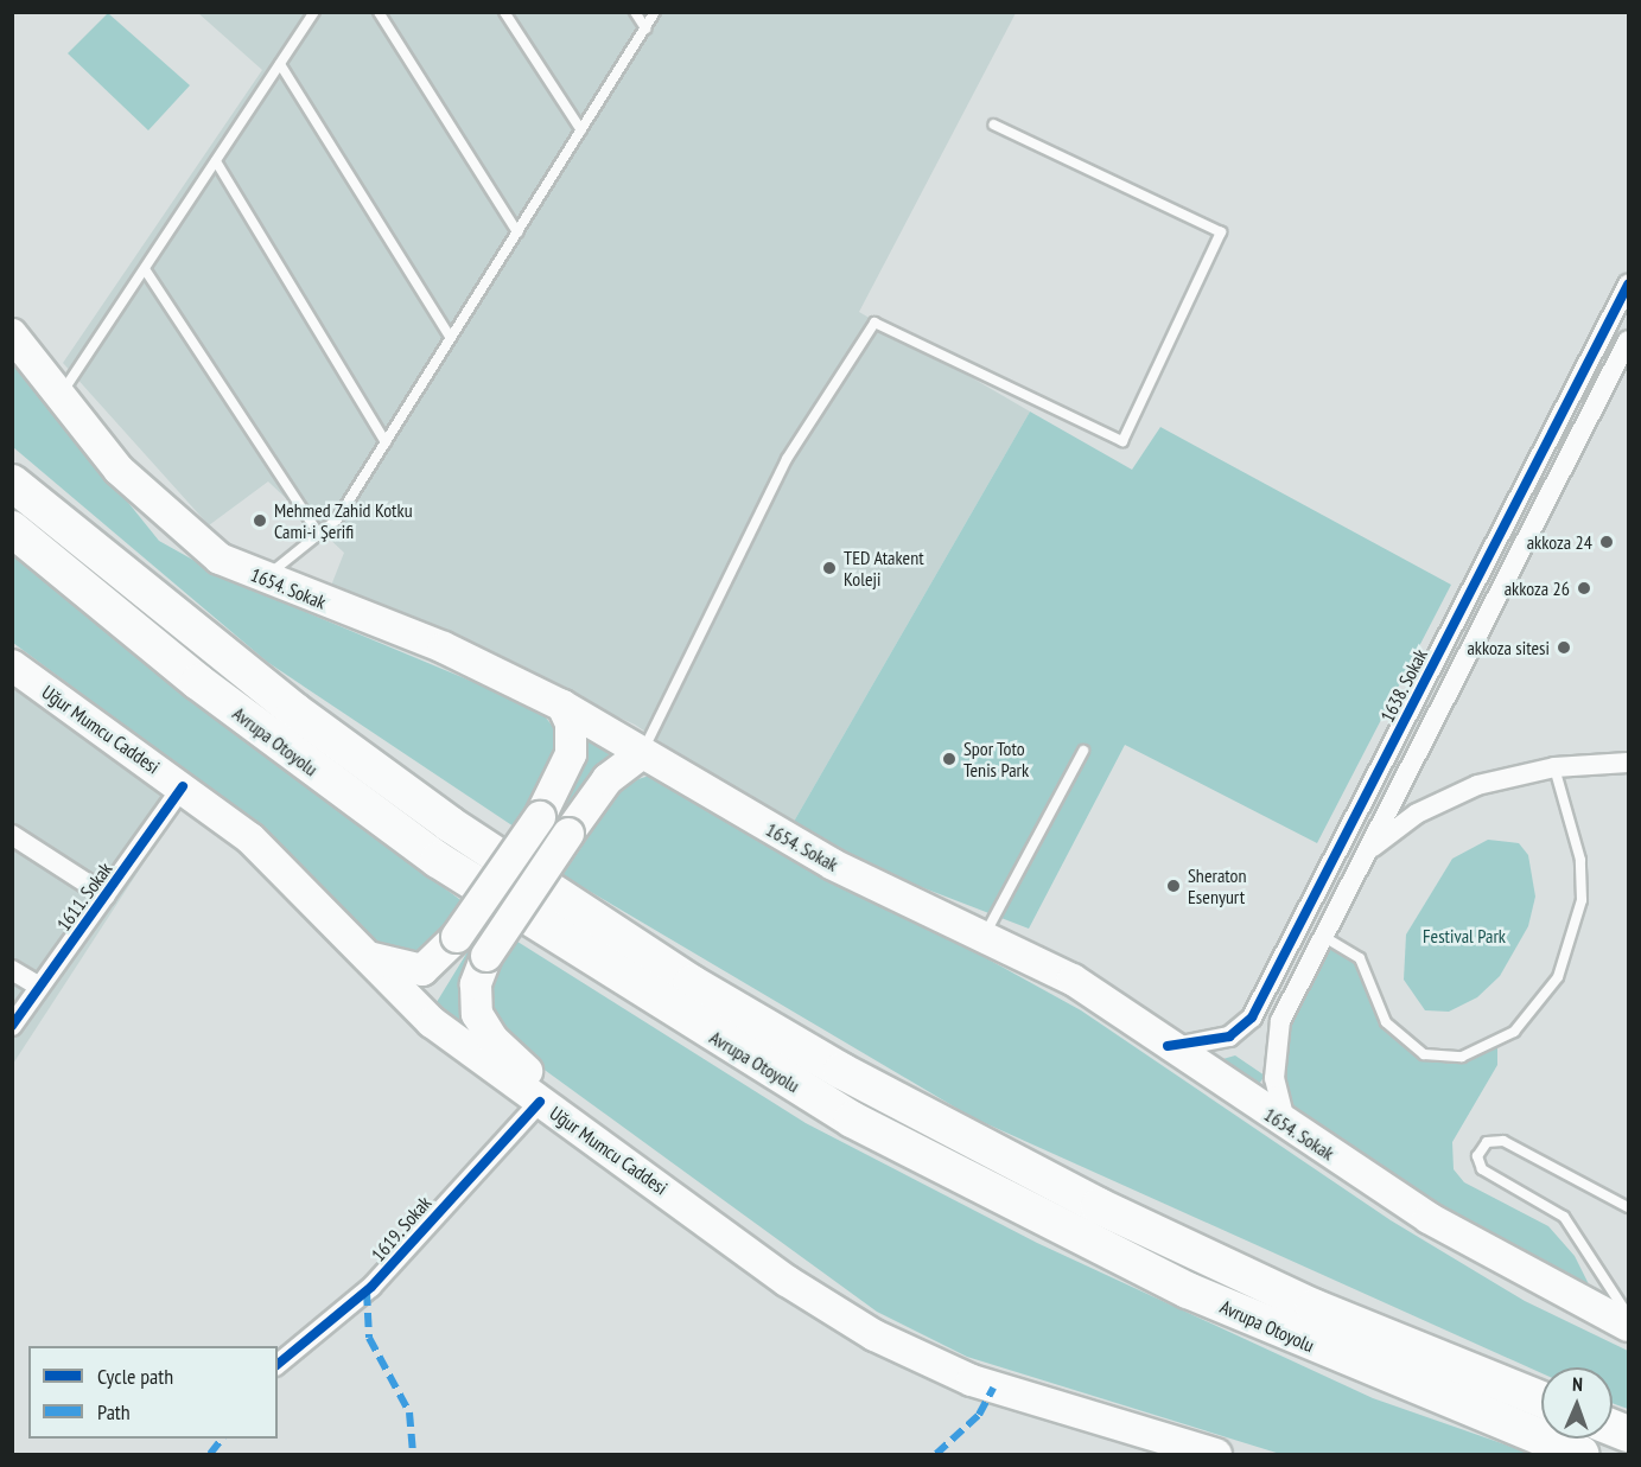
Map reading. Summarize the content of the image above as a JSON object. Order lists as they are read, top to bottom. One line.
{"streets":{"highway":["Avrupa Otoyolu"],"main road":["1654. Sokak","Uğur Mumcu Caddesi"],"street":["1638. Sokak","1611. Sokak","1619. Sokak"]},"crossings":[["1654. Sokak","1638. Sokak"],["Uğur Mumcu Caddesi","1611. Sokak"],["Uğur Mumcu Caddesi","1619. Sokak"]],"parks":["Festival Park"],"places":["Mehmed Zahid Kotku Cami-i Şerifi","akkoza 24","TED Atakent Koleji","akkoza 26","akkoza sitesi","Spor Toto Tenis Park","Sheraton Esenyurt"],"legend":["Cycle path","Path"],"north":"top"}
